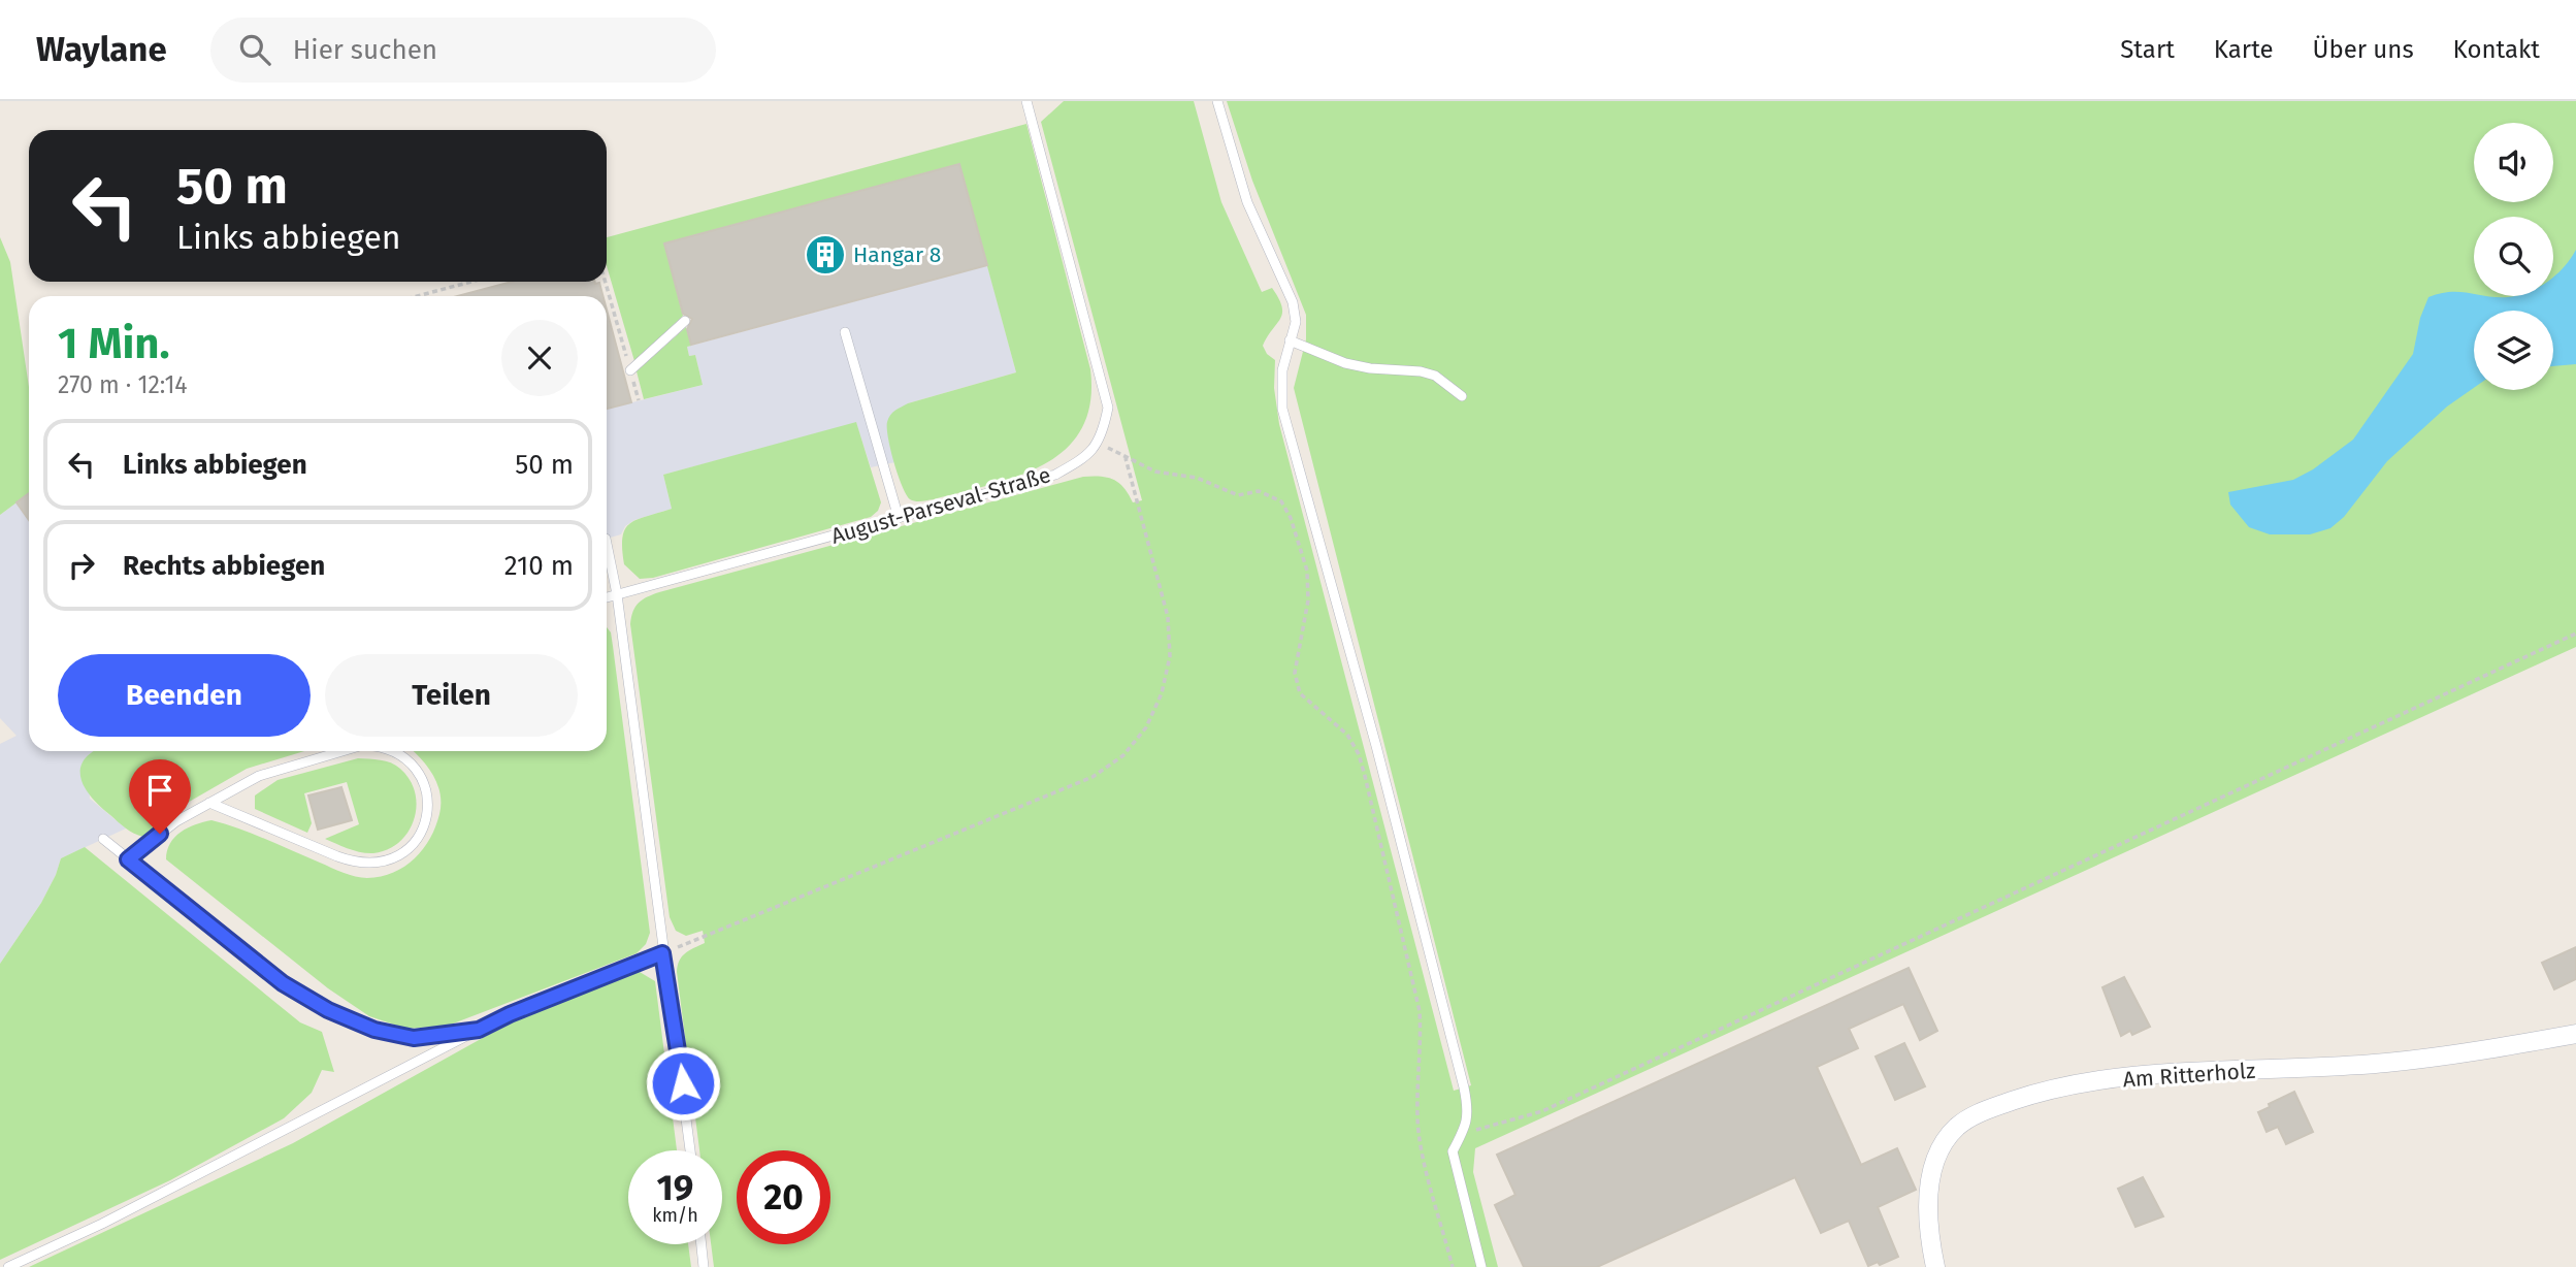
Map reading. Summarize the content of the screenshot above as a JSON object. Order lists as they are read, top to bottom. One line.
{"streets":{"street":["Am Ritterholz"],"lane":["August-Parseval-Straße"]},"places":{"building":["Hangar 8"]},"page":{"header":"Waylane","search":"Hier suchen","nav":["Start","Karte","Über uns","Kontakt"],"turn":["50 m","Links abbiegen"],"heading":["1 Min.","270 m · 12:14"],"list":[{"name":"Links abbiegen","value":"50 m"},{"name":"Rechts abbiegen","value":"210 m"}],"buttons":["Beenden","Teilen"],"speed":"19 km/h","limit":"20"}}
